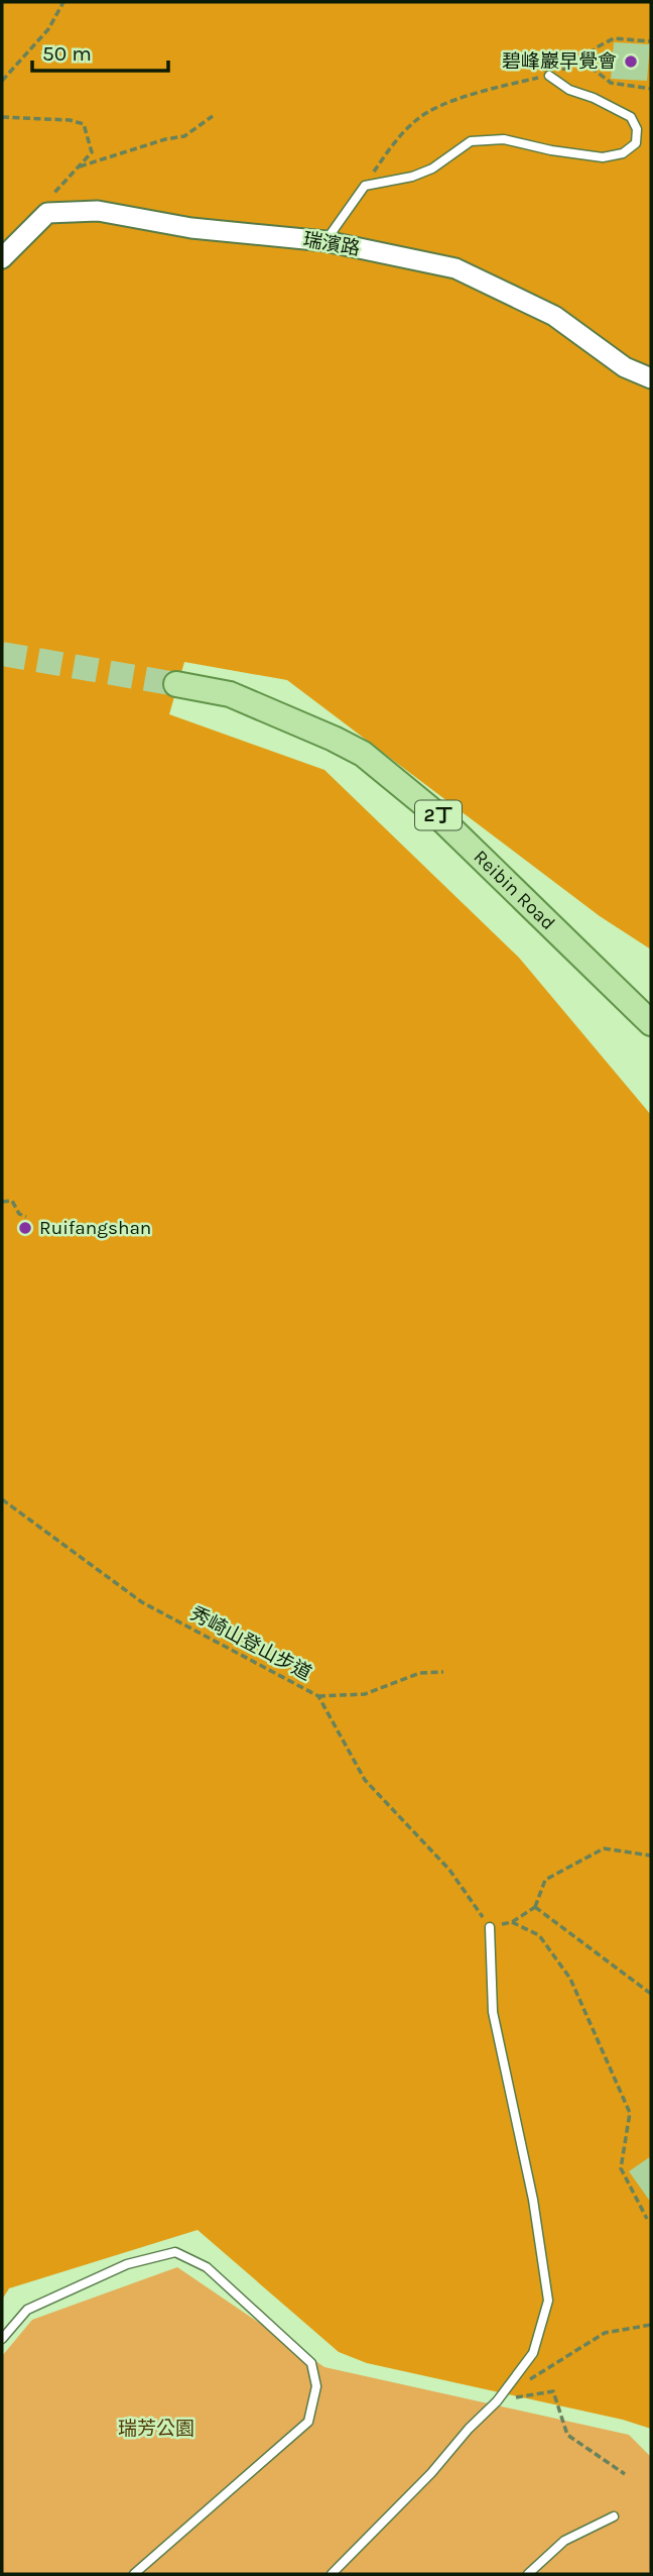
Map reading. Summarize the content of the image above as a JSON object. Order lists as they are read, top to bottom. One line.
{"streets":{"main road":["2丁","Reibin Road"],"street":["瑞濱路"],"path":["秀崎山登山步道"]},"parks":["瑞芳公園"],"places":["碧峰巖早覺會","Ruifangshan"],"scale_bar":"50 m"}
